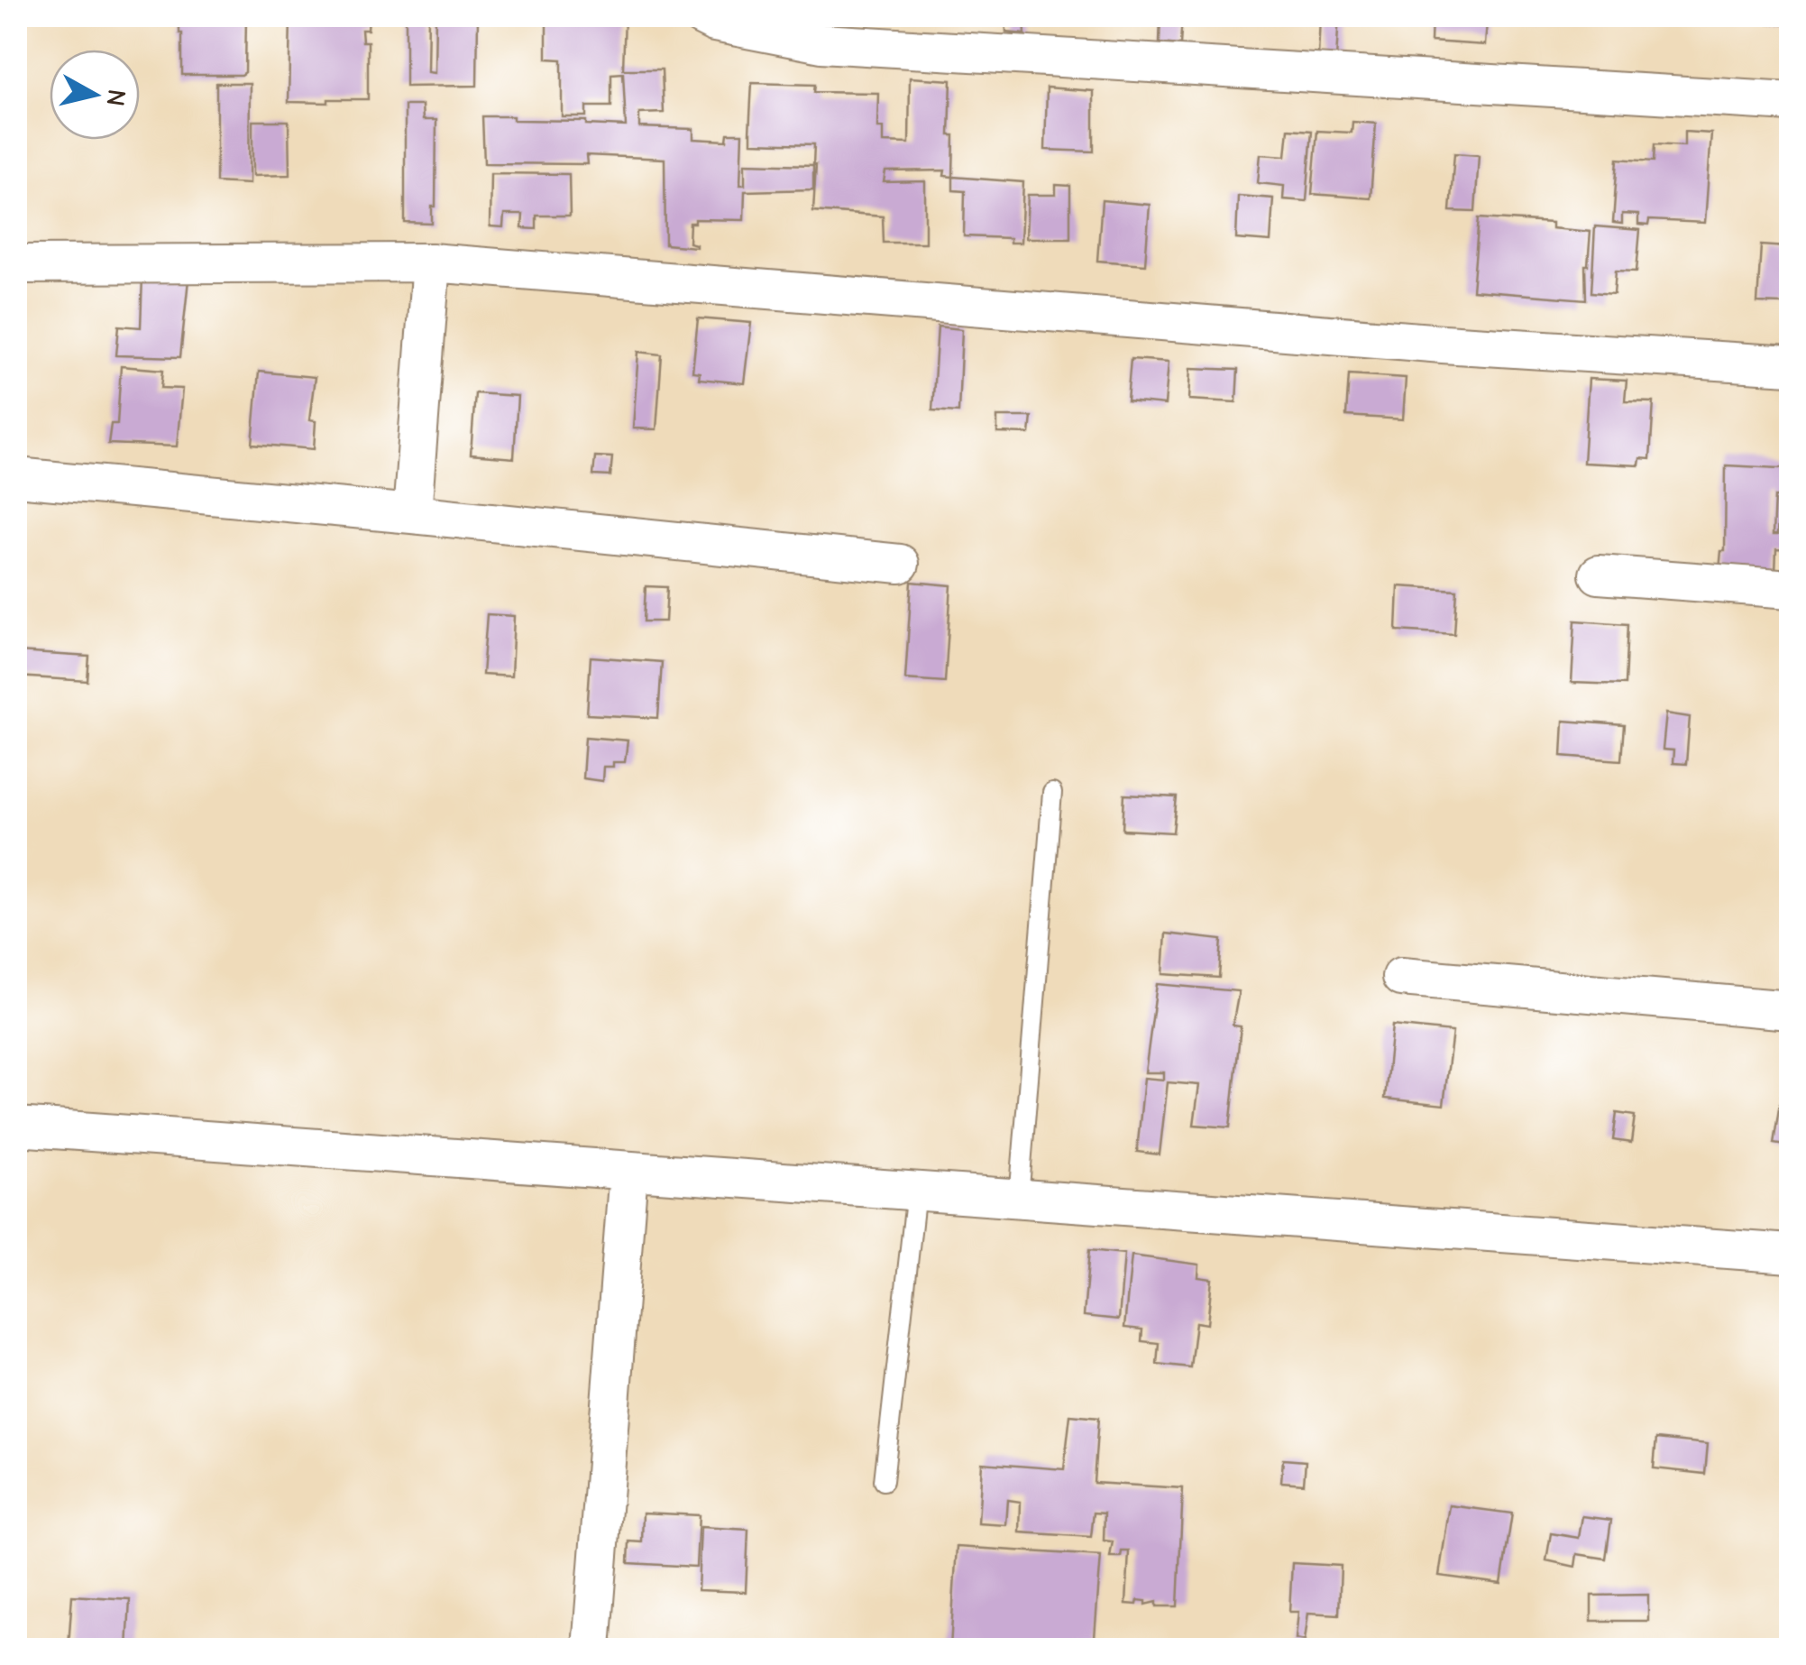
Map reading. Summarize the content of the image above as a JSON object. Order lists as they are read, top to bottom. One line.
{"north":"right"}
